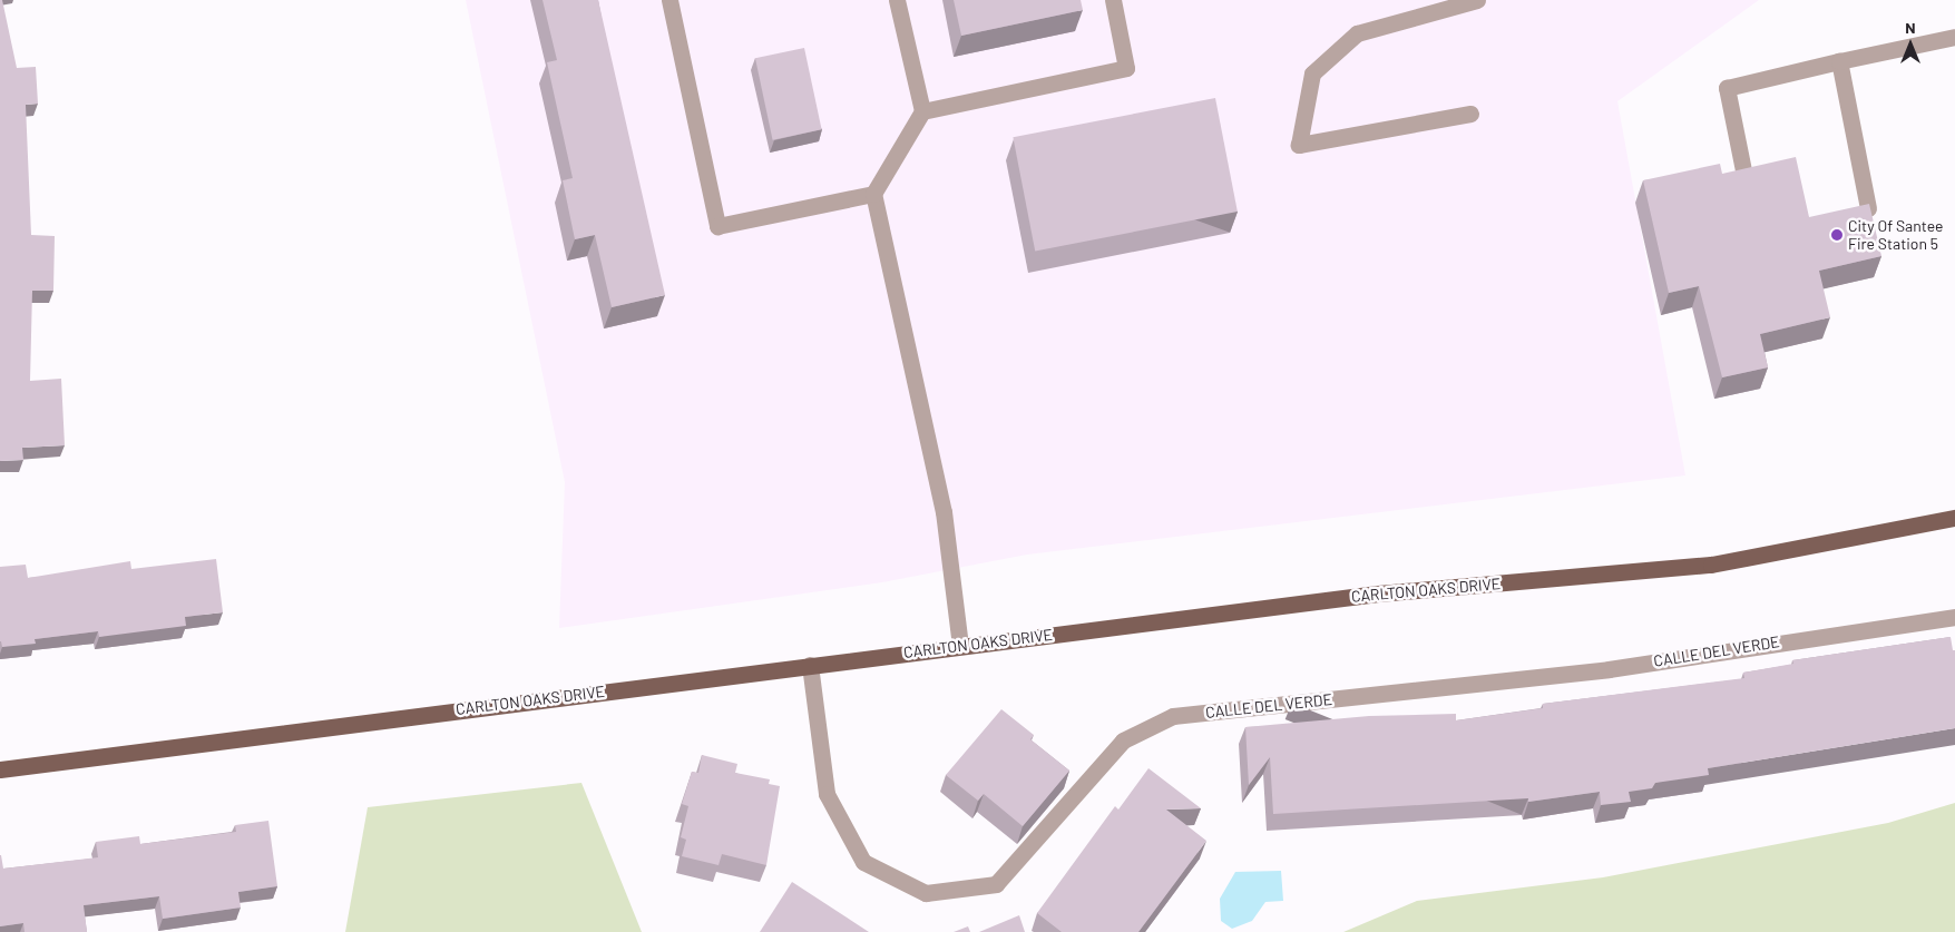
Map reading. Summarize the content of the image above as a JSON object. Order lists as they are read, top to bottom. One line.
{"streets":{"main road":["CARLTON OAKS DRIVE"],"street":["CALLE DEL VERDE"]},"crossings":[["CARLTON OAKS DRIVE","CALLE DEL VERDE"]],"places":["City Of Santee Fire Station 5"],"north":"top"}
